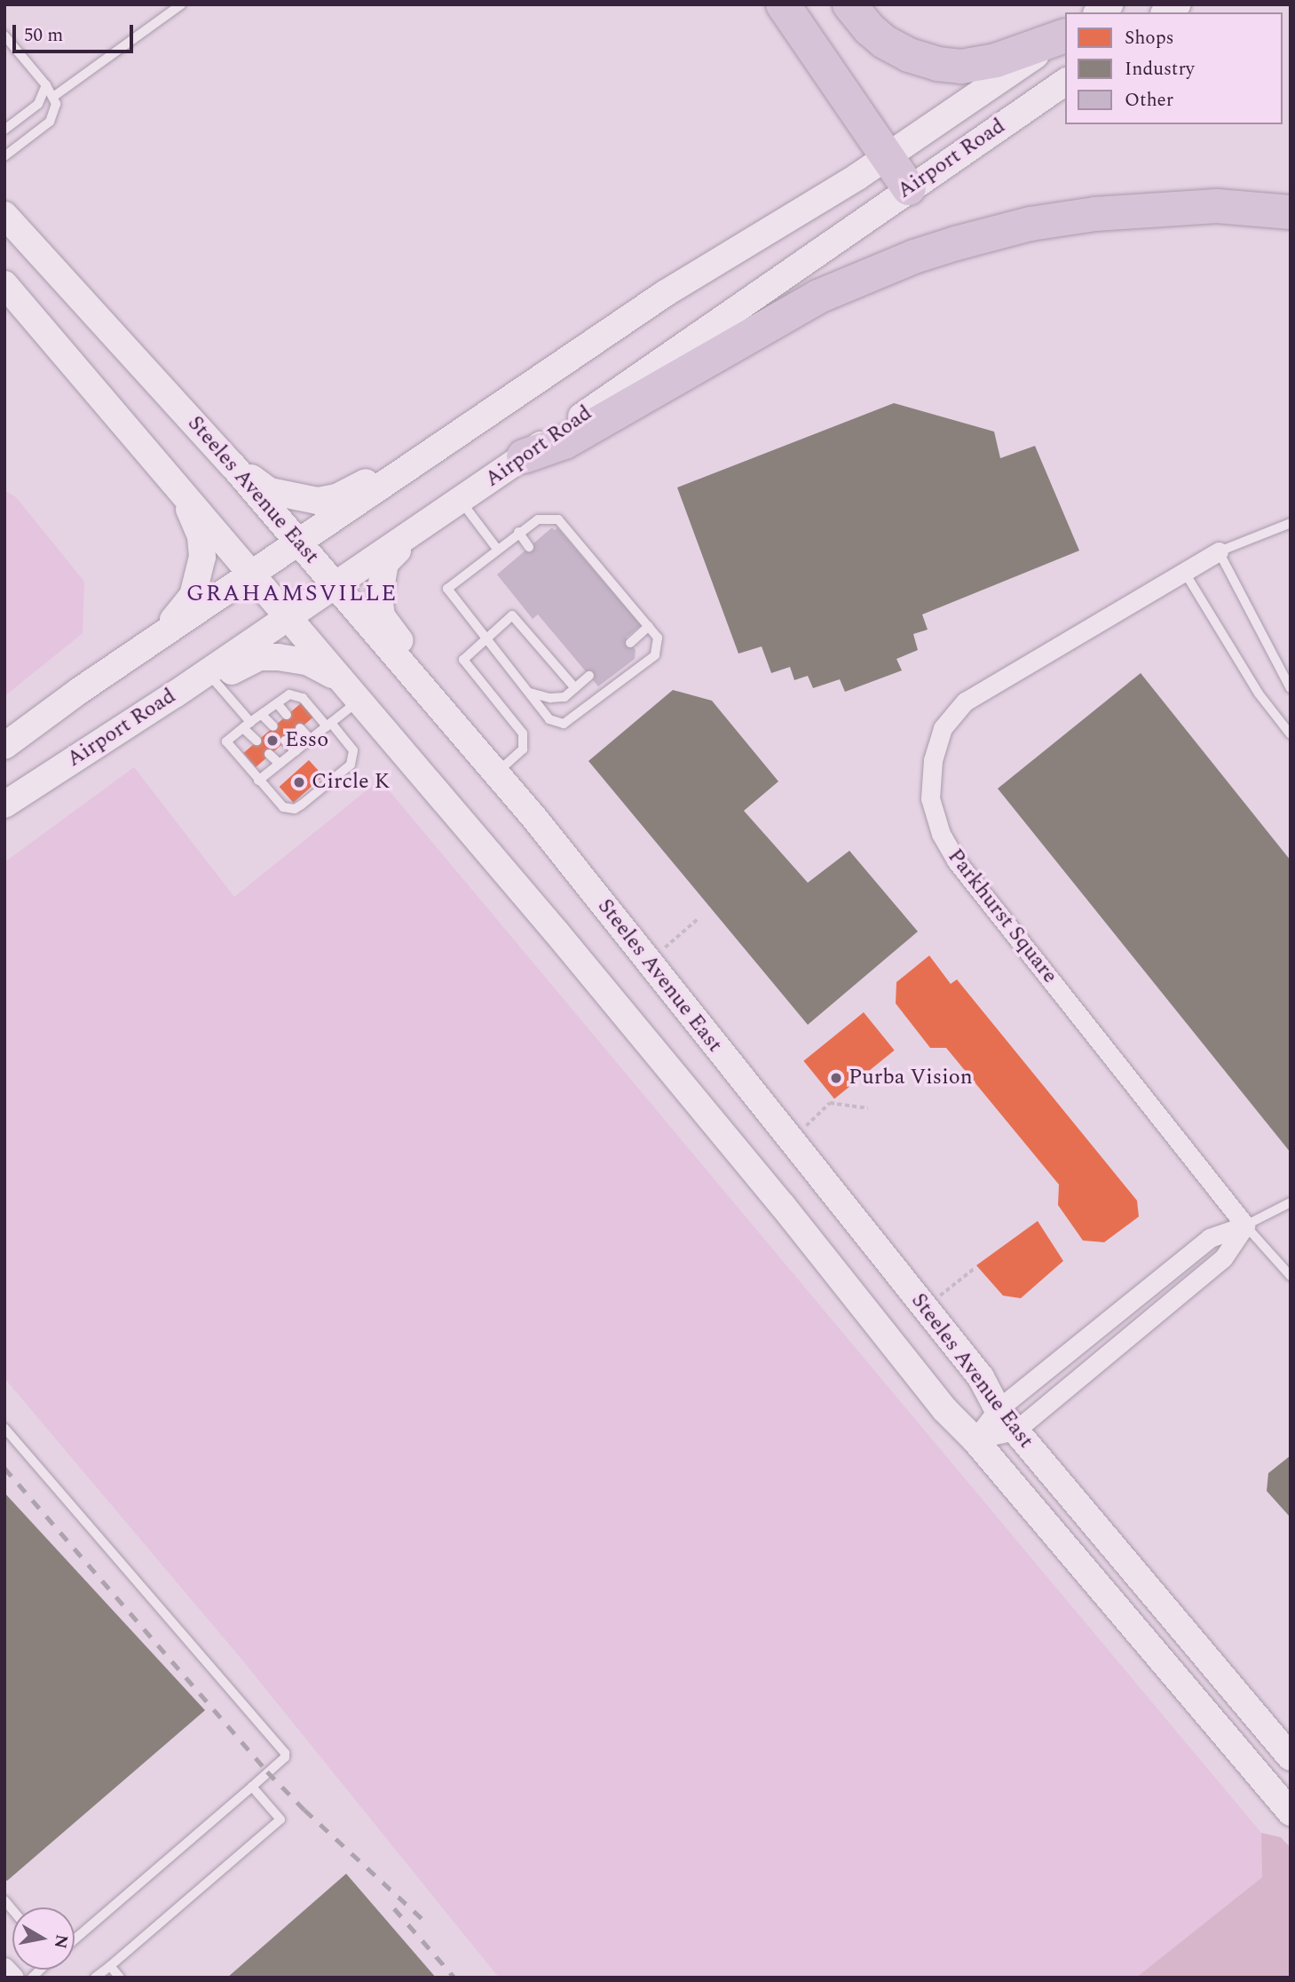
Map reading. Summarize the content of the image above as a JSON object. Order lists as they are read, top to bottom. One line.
{"streets":{"main road":["Airport Road","Steeles Avenue East"],"street":["Parkhurst Square"]},"crossings":[["Airport Road","Steeles Avenue East"]],"districts":["GRAHAMSVILLE"],"places":["Esso","Circle K","Purba Vision"],"legend":["Shops","Industry","Other"],"scale_bar":"50 m","north":"right"}
